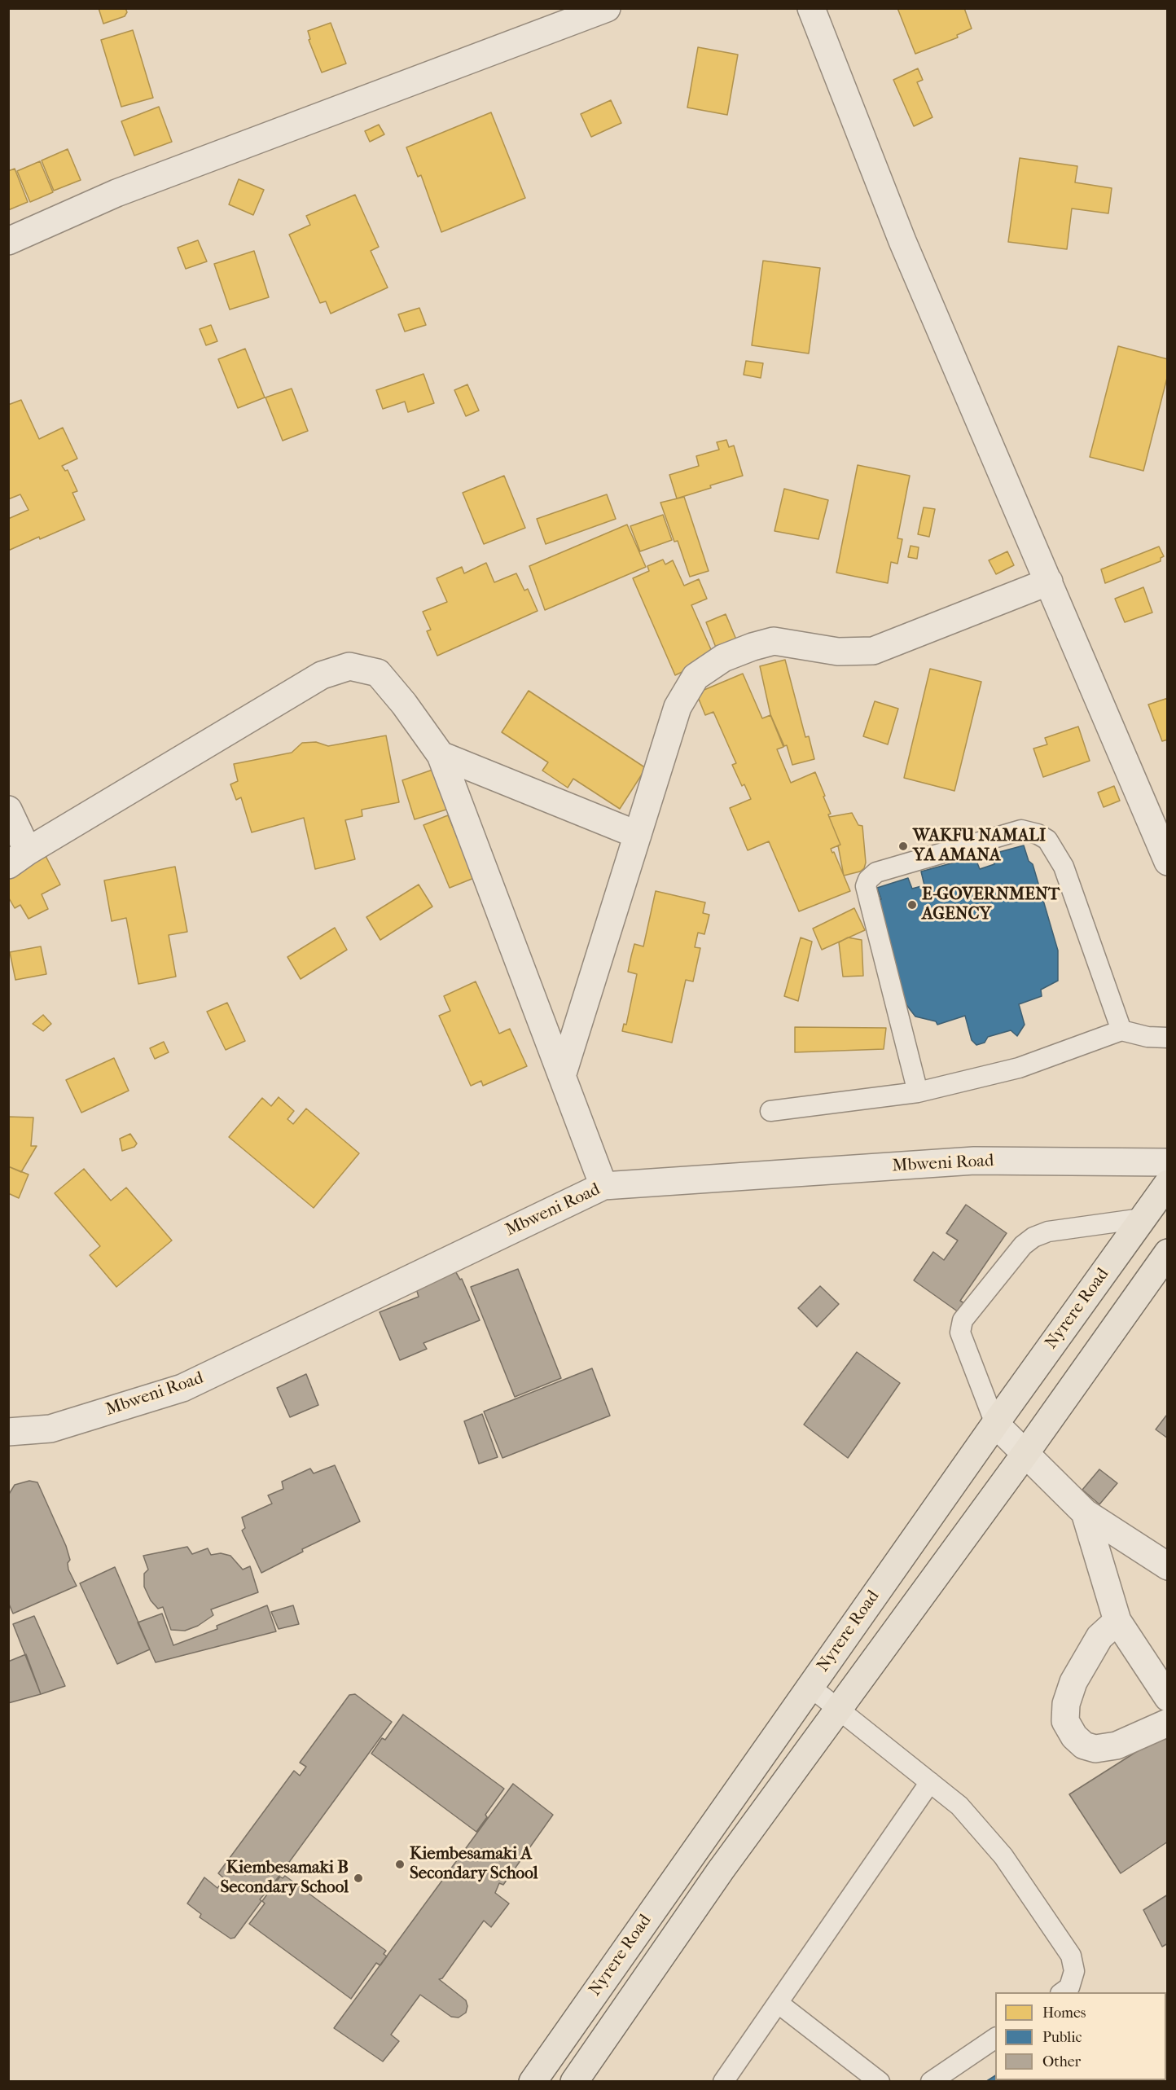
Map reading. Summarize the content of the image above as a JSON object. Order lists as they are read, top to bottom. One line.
{"streets":{"main road":["Nyrere Road"],"street":["Mbweni Road"]},"places":["WAKFU NAMALI YA AMANA","E-GOVERNMENT AGENCY","Kiembesamaki A Secondary School","Kiembesamaki B Secondary School"],"legend":["Homes","Public","Other"]}
